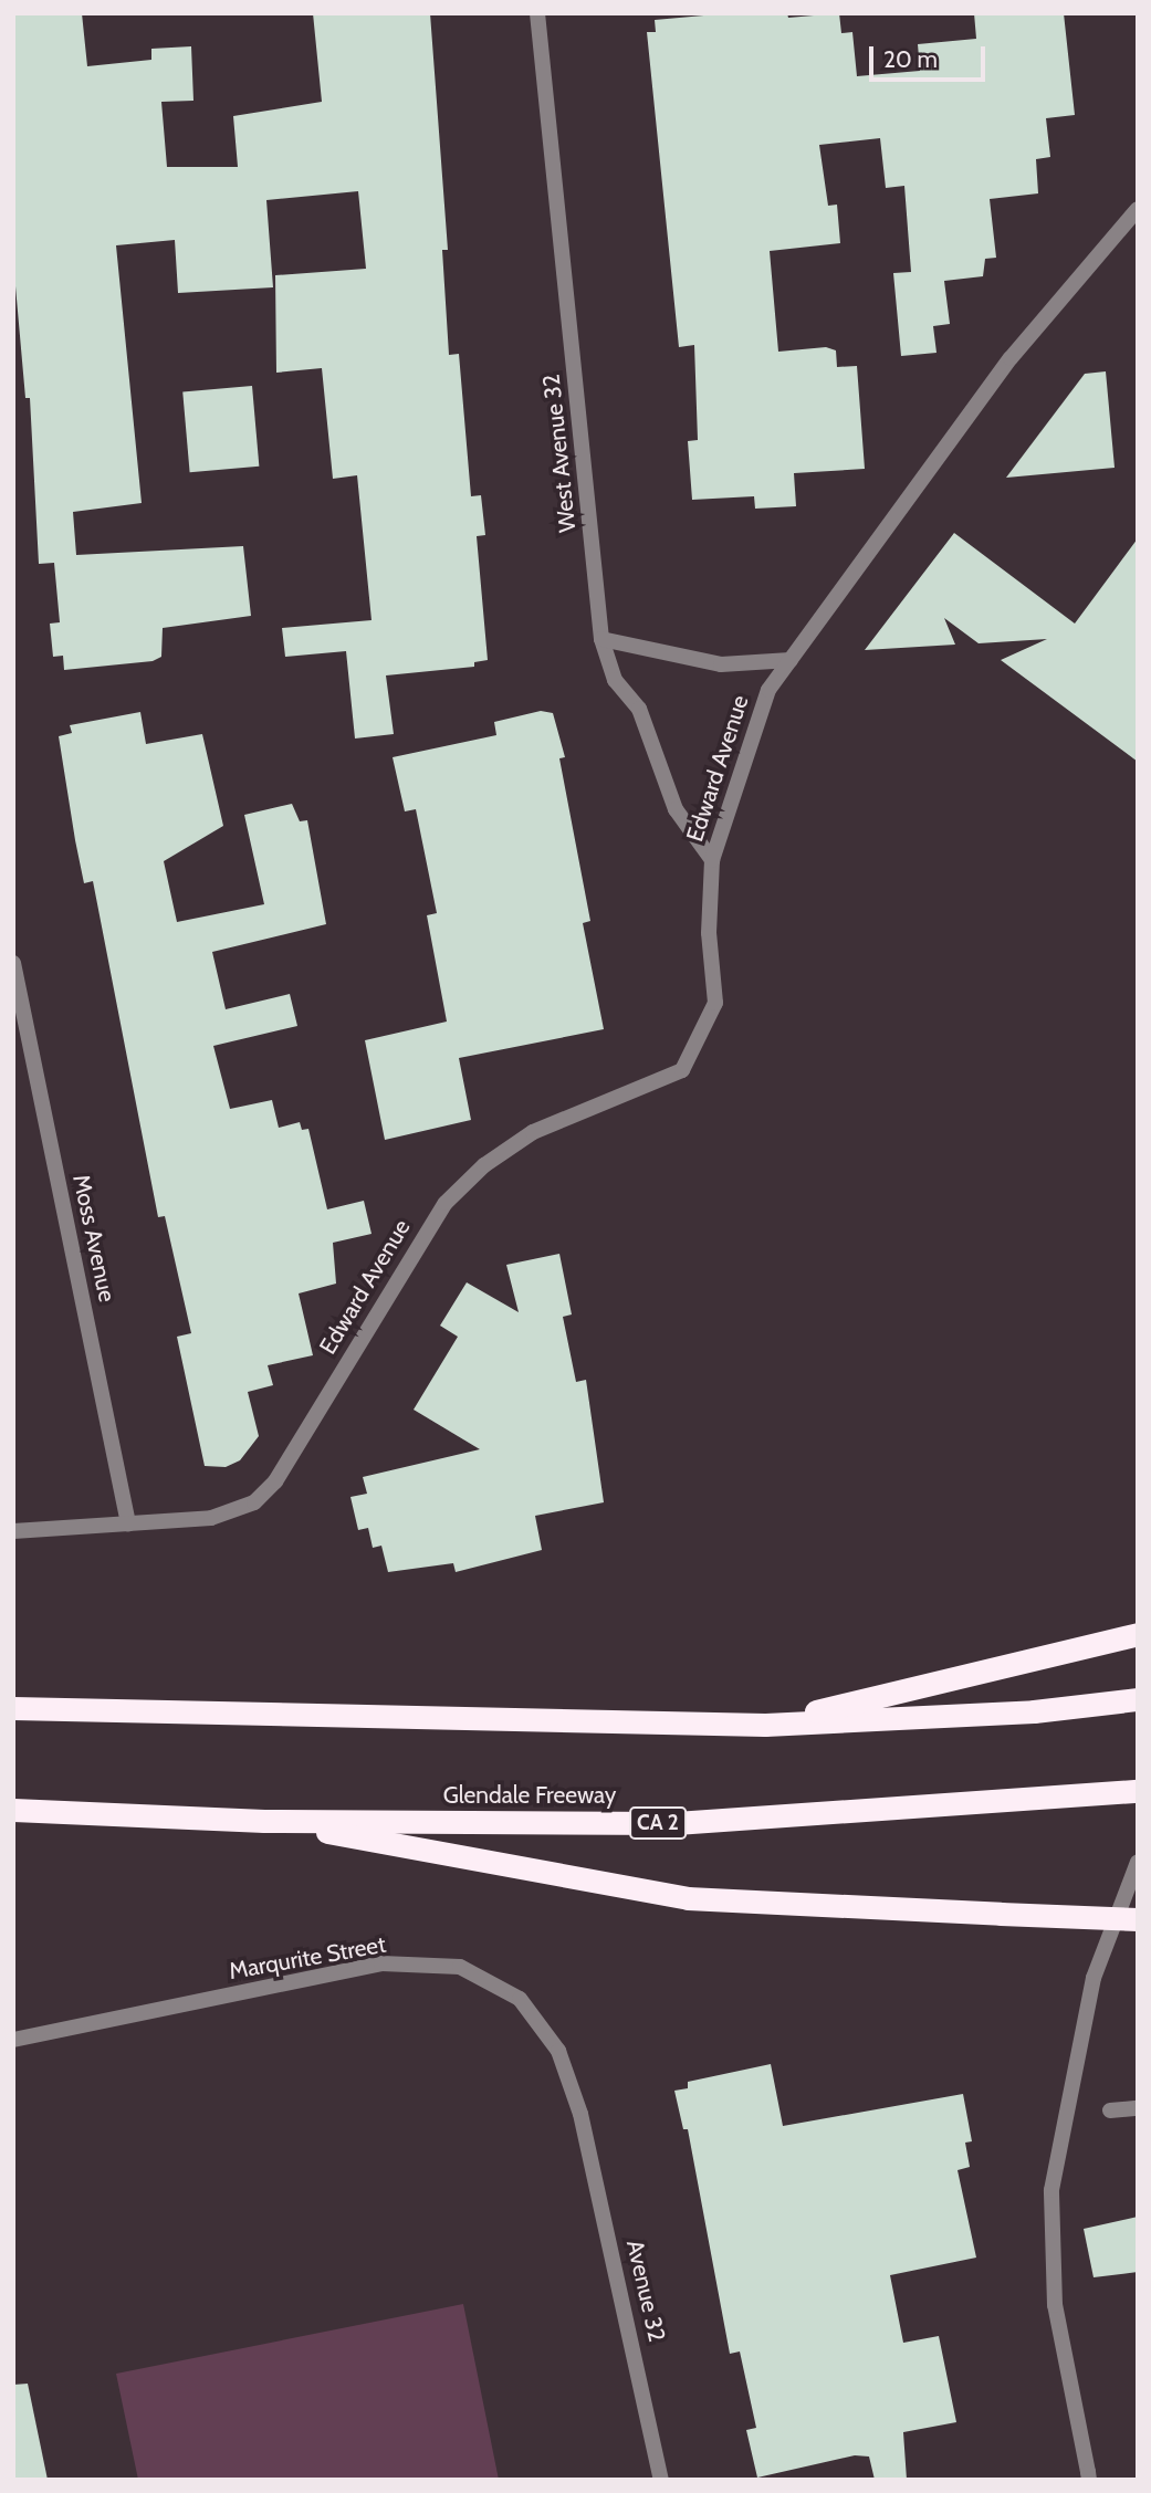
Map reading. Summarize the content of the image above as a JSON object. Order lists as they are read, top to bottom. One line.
{"streets":{"highway":["Glendale Freeway","CA 2"],"street":["West Avenue 32","Edward Avenue","Moss Avenue","Marqurite Street","Avenue 32"]},"crossings":[["West Avenue 32","Edward Avenue"],["Edward Avenue","Moss Avenue"],["Marqurite Street","Avenue 32"]],"scale_bar":"20 m"}
